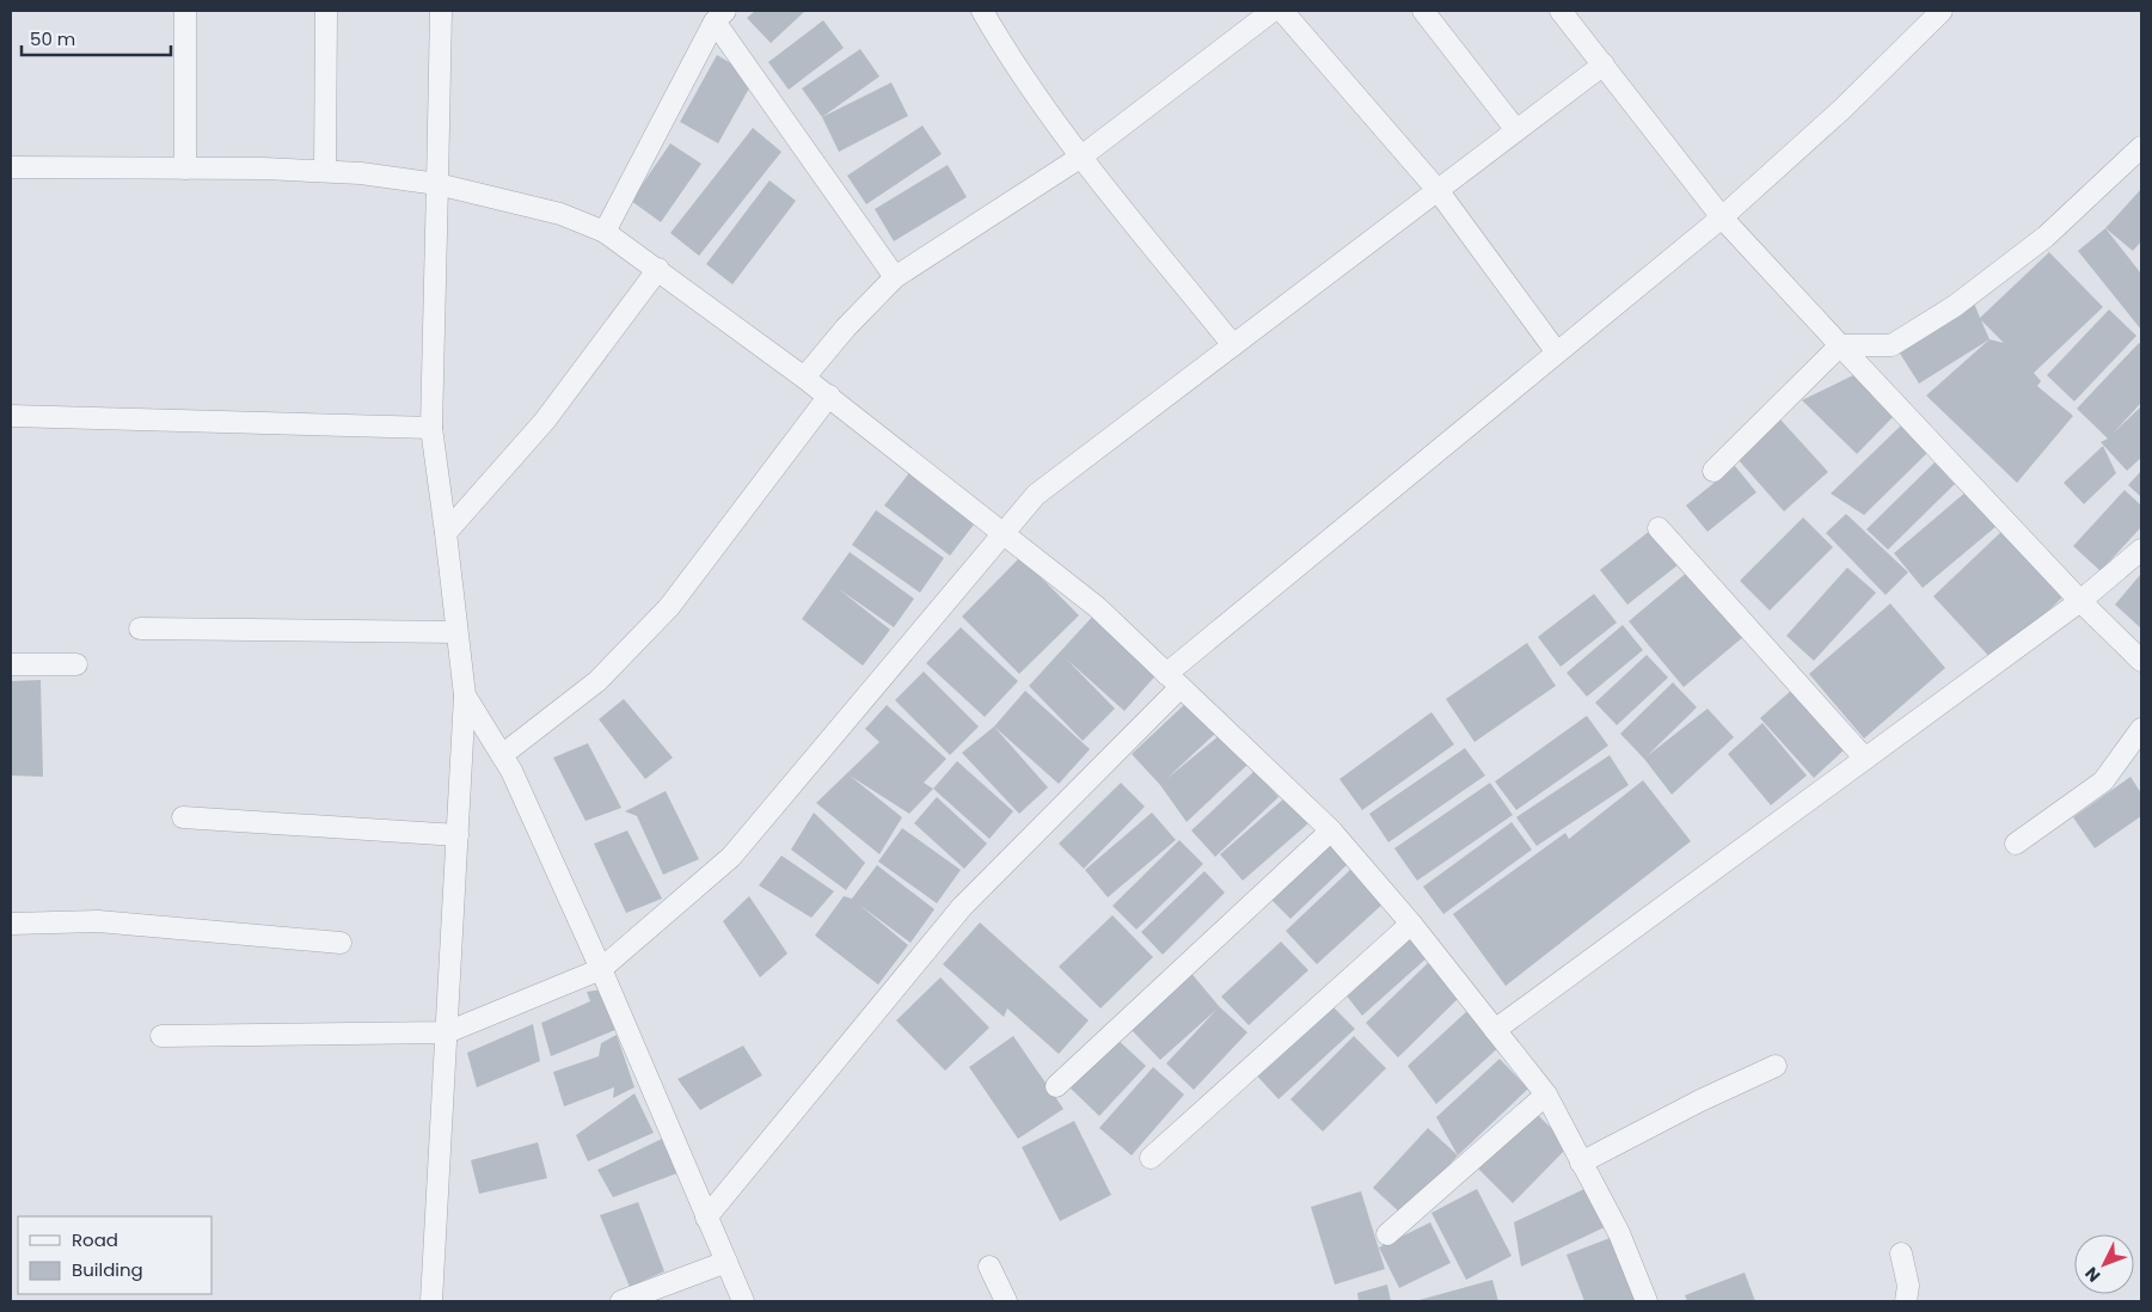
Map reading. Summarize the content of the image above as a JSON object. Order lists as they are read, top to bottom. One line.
{"legend":["Road","Building"],"scale_bar":"50 m","north":"bottom left"}
